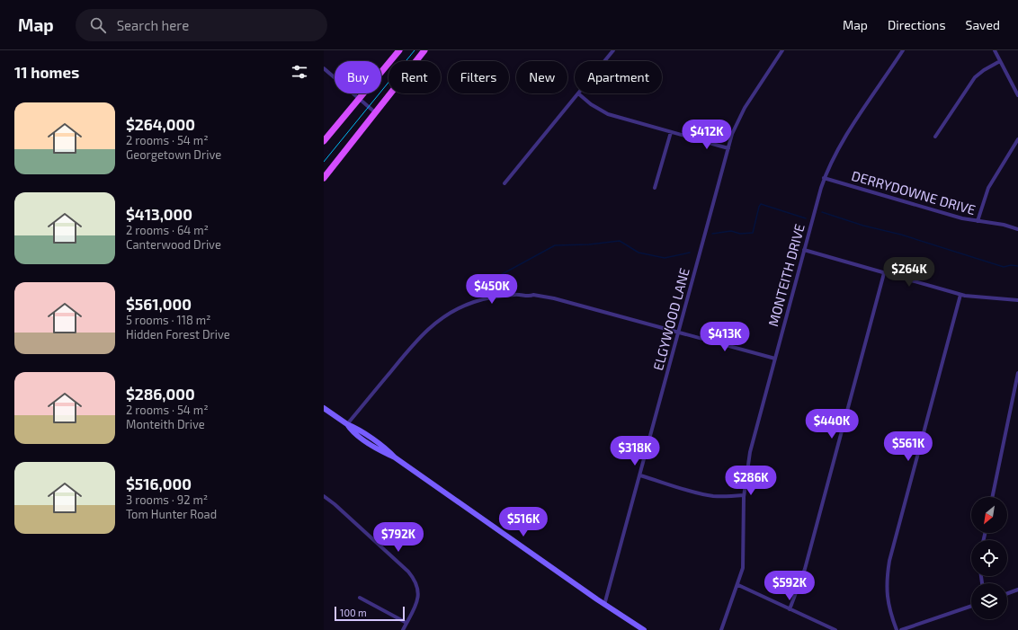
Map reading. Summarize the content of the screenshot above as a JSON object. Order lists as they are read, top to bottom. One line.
{"streets":{"street":["DERRYDOWNE DRIVE","MONTEITH DRIVE","ELGYWOOD LANE"]},"crossings":[["DERRYDOWNE DRIVE","MONTEITH DRIVE"]],"scale_bar":"100 m","north":"bottom left","page":{"header":"Map","search":"Search here","nav":["Map","Directions","Saved"],"heading":"11 homes","chip":["Buy","Rent","Filters","New","Apartment"],"list":[{"name":"$264,000","note":"2 rooms · 54 m² · Georgetown Drive"},{"name":"$413,000","note":"2 rooms · 64 m² · Canterwood Drive"},{"name":"$561,000","note":"5 rooms · 118 m² · Hidden Forest Drive"},{"name":"$286,000","note":"2 rooms · 54 m² · Monteith Drive"},{"name":"$516,000","note":"3 rooms · 92 m² · Tom Hunter Road"}],"price":["$412K","$264K","$450K","$413K","$440K","$561K","$318K","$286K","$516K","$792K","$592K"],"scale":"100 m"}}
